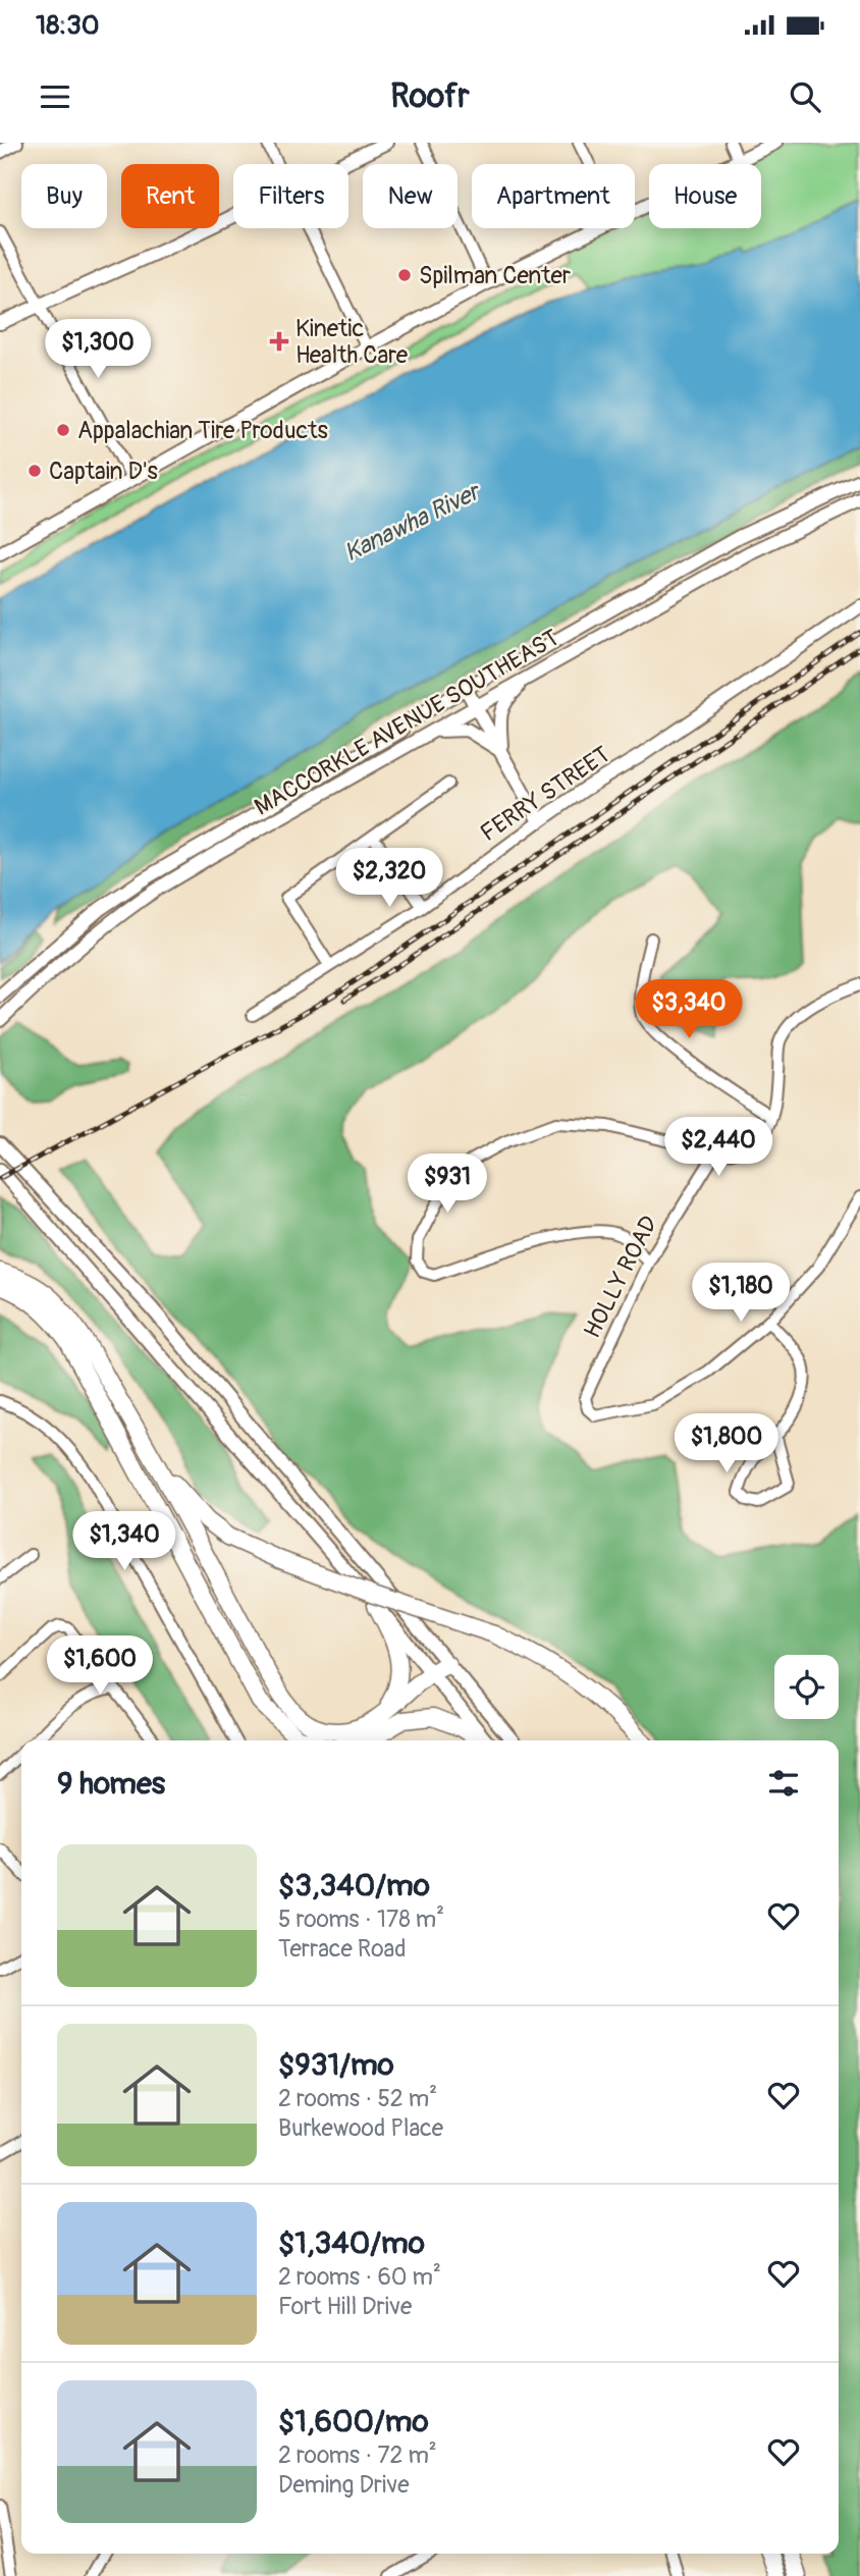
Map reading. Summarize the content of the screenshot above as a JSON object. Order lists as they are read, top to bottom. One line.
{"streets":{"main road":["MACCORKLE AVENUE SOUTHEAST","FERRY STREET"],"street":["HOLLY ROAD"]},"water":["Kanawha River"],"places":{"other":["Spilman Center","Appalachian Tire Products","Captain D's"],"health":["Kinetic Health Care"]},"page":{"status":"18:30","header":"Roofr","chip":["Buy","Rent","Filters","New","Apartment","House"],"price":["$1,300","$2,320","$3,340","$2,440","$931","$1,180","$1,800","$1,340","$1,600"],"heading":"9 homes","list":[{"name":"$3,340/mo","note":"5 rooms · 178 m² · Terrace Road"},{"name":"$931/mo","note":"2 rooms · 52 m² · Burkewood Place"},{"name":"$1,340/mo","note":"2 rooms · 60 m² · Fort Hill Drive"},{"name":"$1,600/mo","note":"2 rooms · 72 m² · Deming Drive"}]}}
